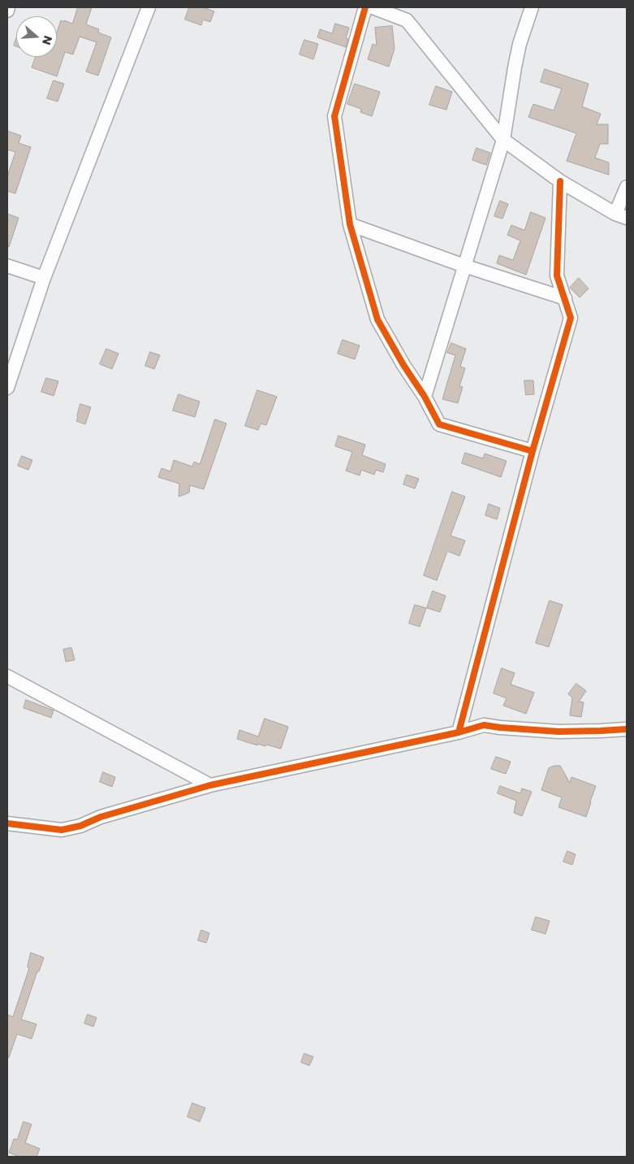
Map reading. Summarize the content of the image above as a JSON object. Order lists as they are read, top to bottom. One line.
{"north":"right"}
